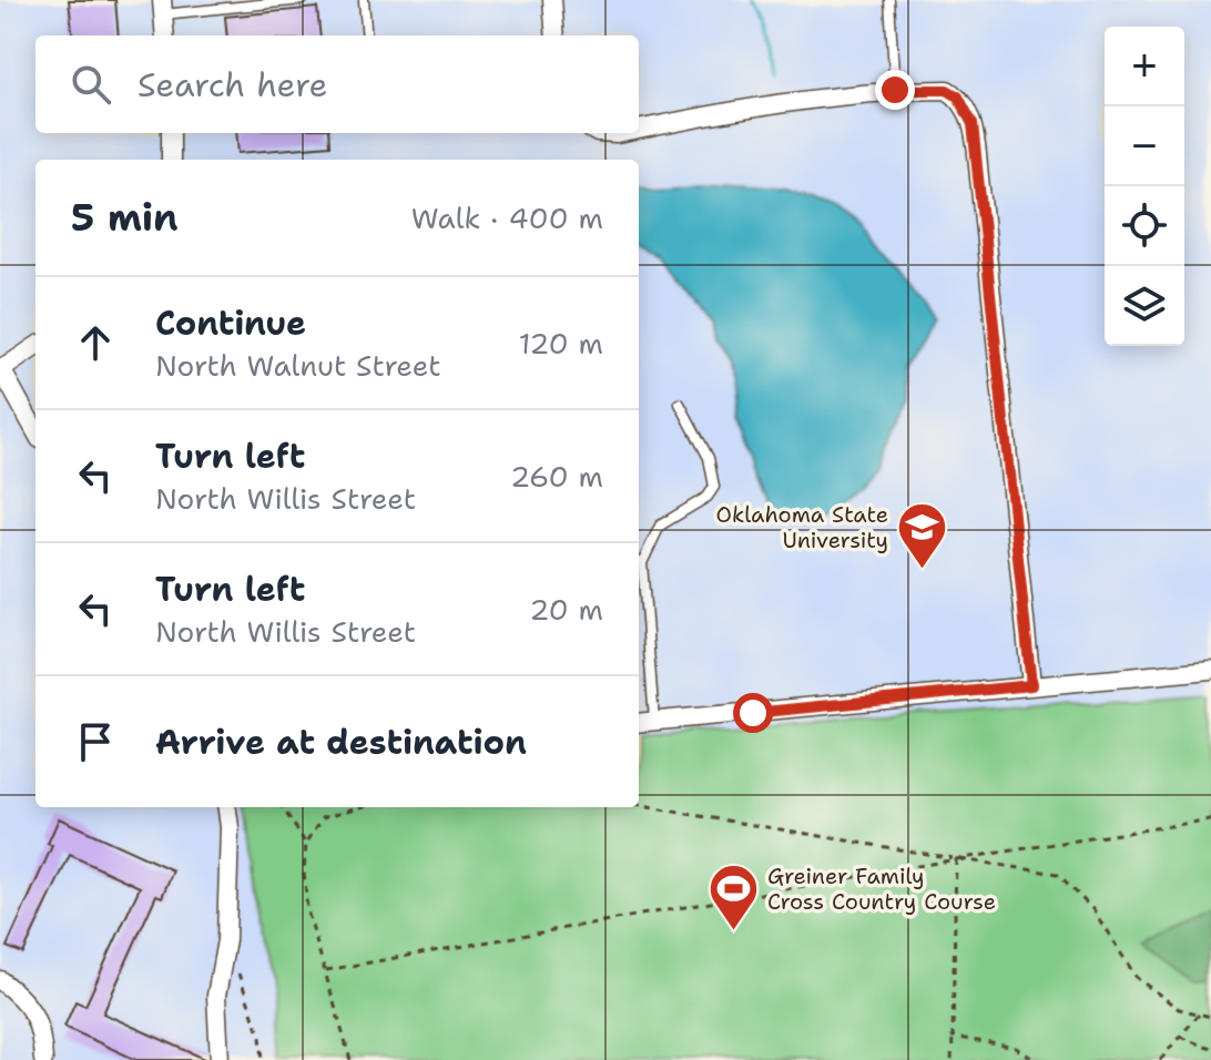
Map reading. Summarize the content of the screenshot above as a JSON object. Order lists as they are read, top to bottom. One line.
{"places":{"school or university":["Oklahoma State University"],"sports":["Greiner Family Cross Country Course"]},"page":{"map_buttons":["+","−"],"search":"Search here","heading":["5 min","Walk · 400 m"],"list":[["Continue","North Walnut Street","120 m"],["Turn left","North Willis Street","260 m"],["Turn left","North Willis Street","20 m"],"Arrive at destination"]}}
